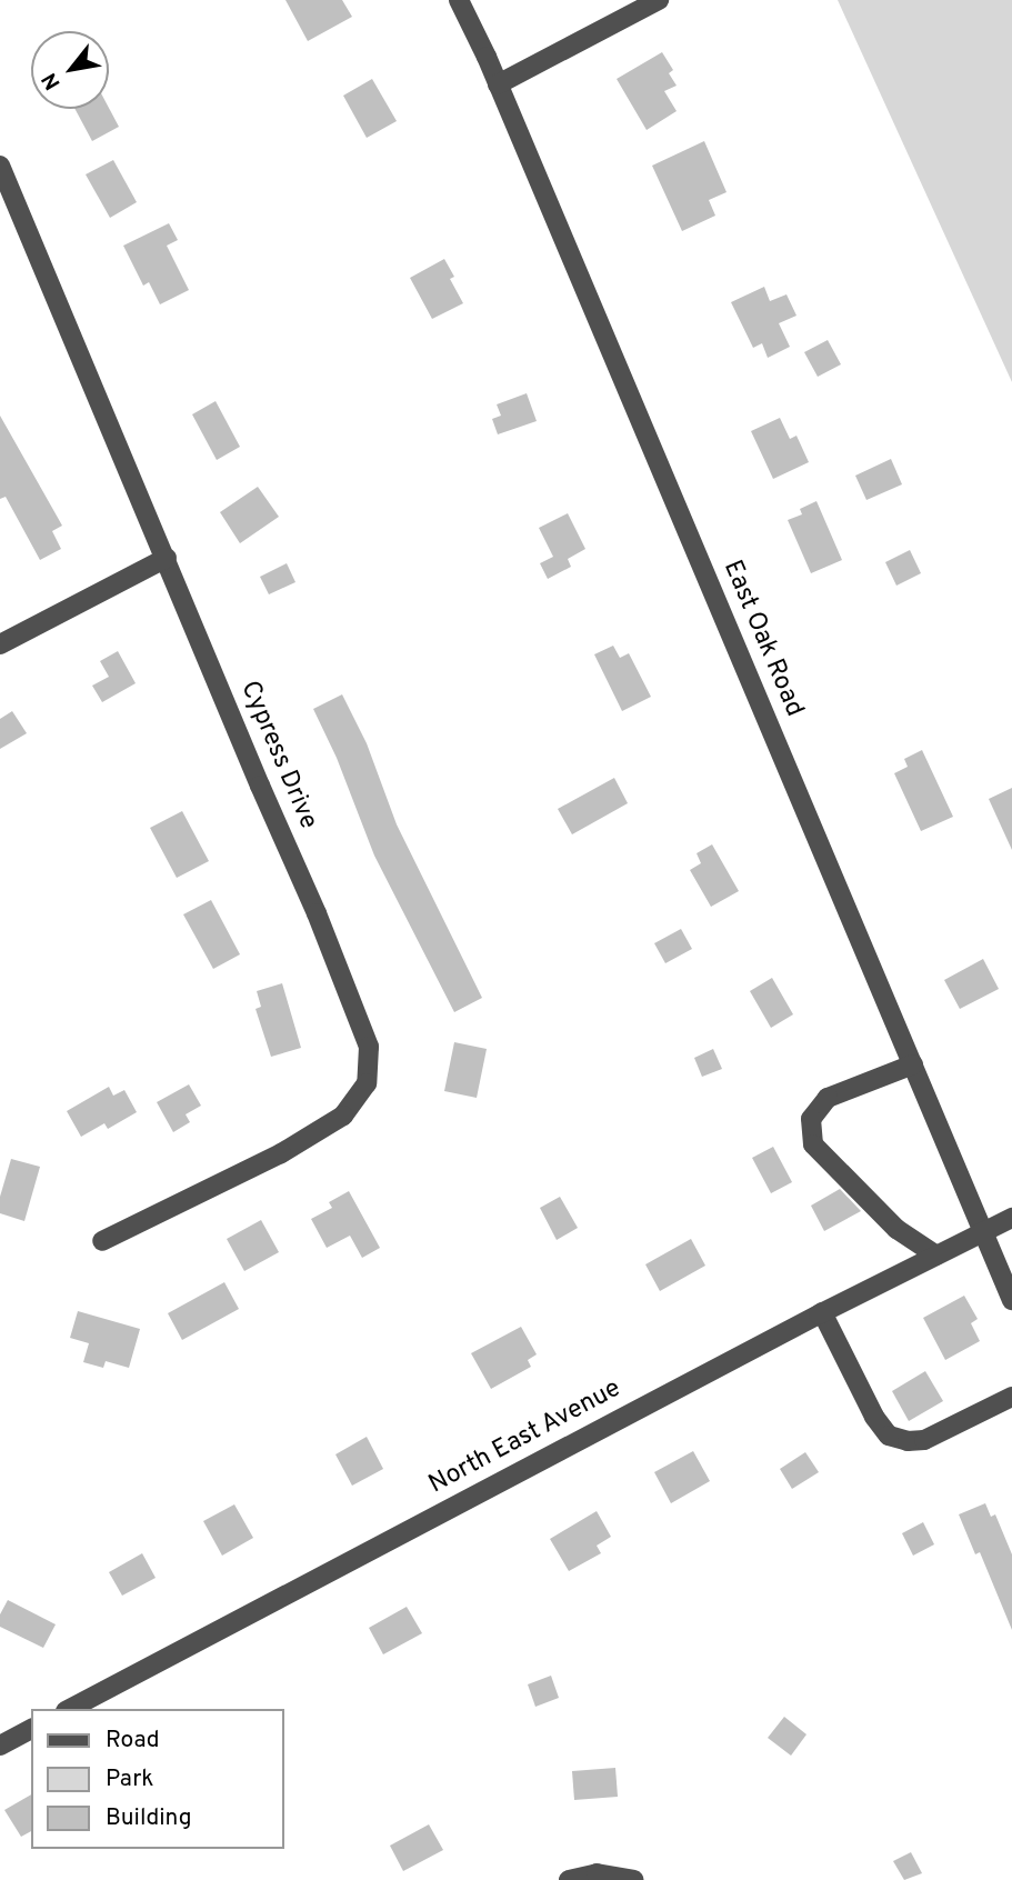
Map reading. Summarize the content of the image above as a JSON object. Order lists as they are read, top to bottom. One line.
{"streets":{"street":["East Oak Road","Cypress Drive","North East Avenue"]},"crossings":[["East Oak Road","North East Avenue"]],"legend":["Road","Park","Building"],"north":"bottom left"}
